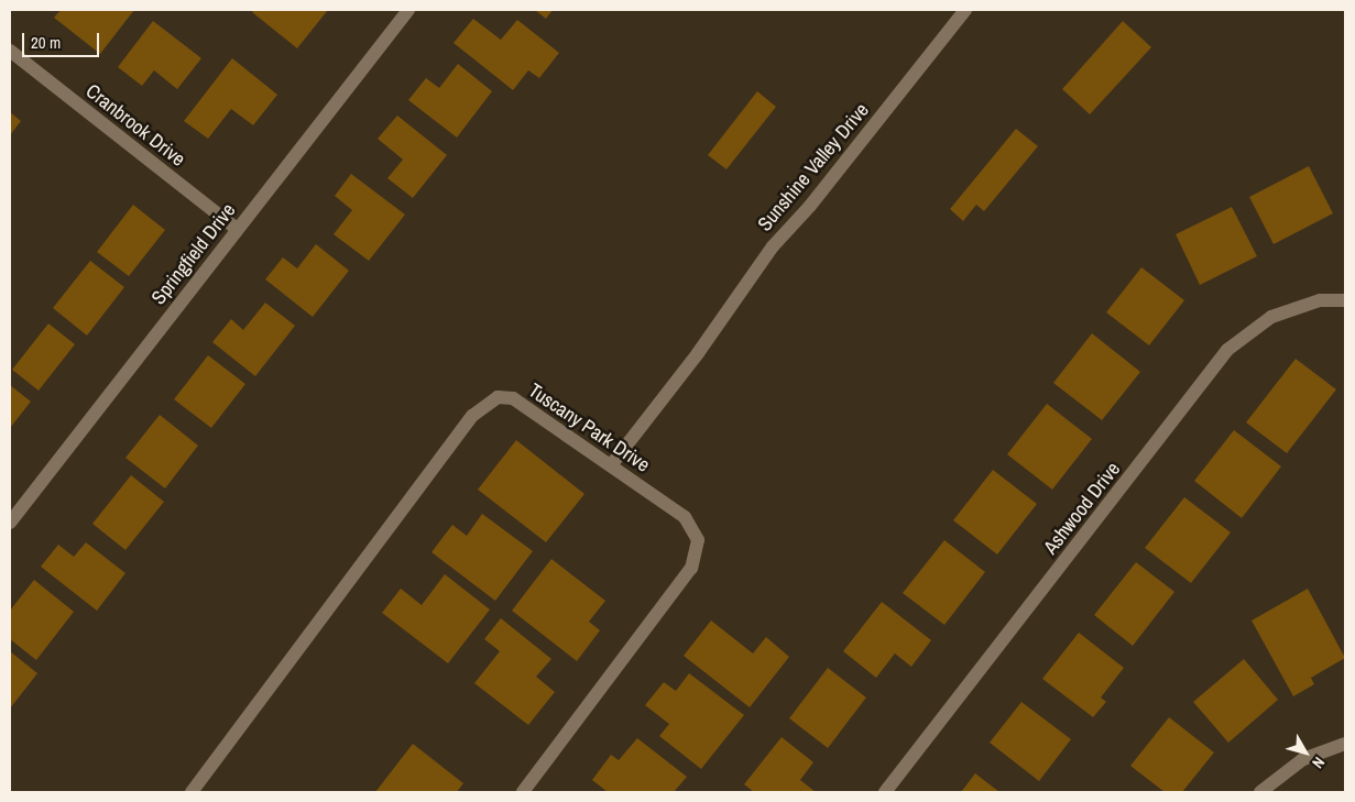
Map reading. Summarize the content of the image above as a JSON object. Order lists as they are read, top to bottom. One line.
{"streets":{"street":["Cranbrook Drive","Sunshine Valley Drive","Springfield Drive","Tuscany Park Drive","Ashwood Drive"]},"crossings":[["Cranbrook Drive","Springfield Drive"],["Sunshine Valley Drive","Tuscany Park Drive"]],"scale_bar":"20 m","north":"bottom right"}
